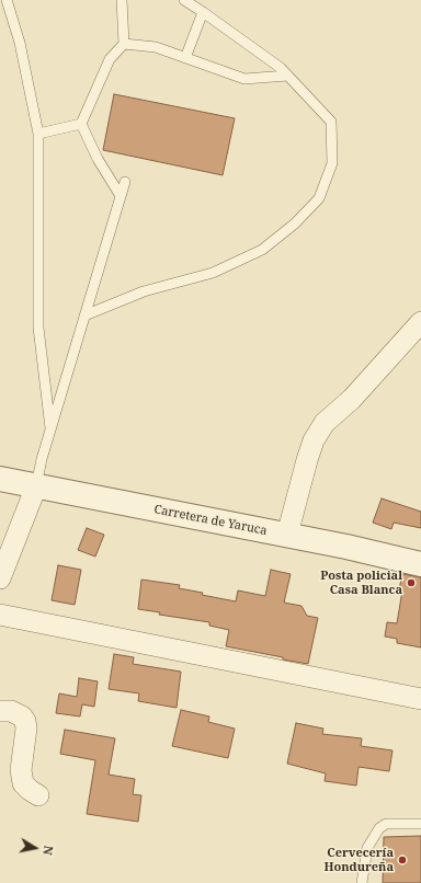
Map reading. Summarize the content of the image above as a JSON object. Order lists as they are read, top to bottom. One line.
{"streets":{"street":["Carretera de Yaruca"]},"places":["Posta policial Casa Blanca","Cervecería Hondureña"],"north":"right"}
